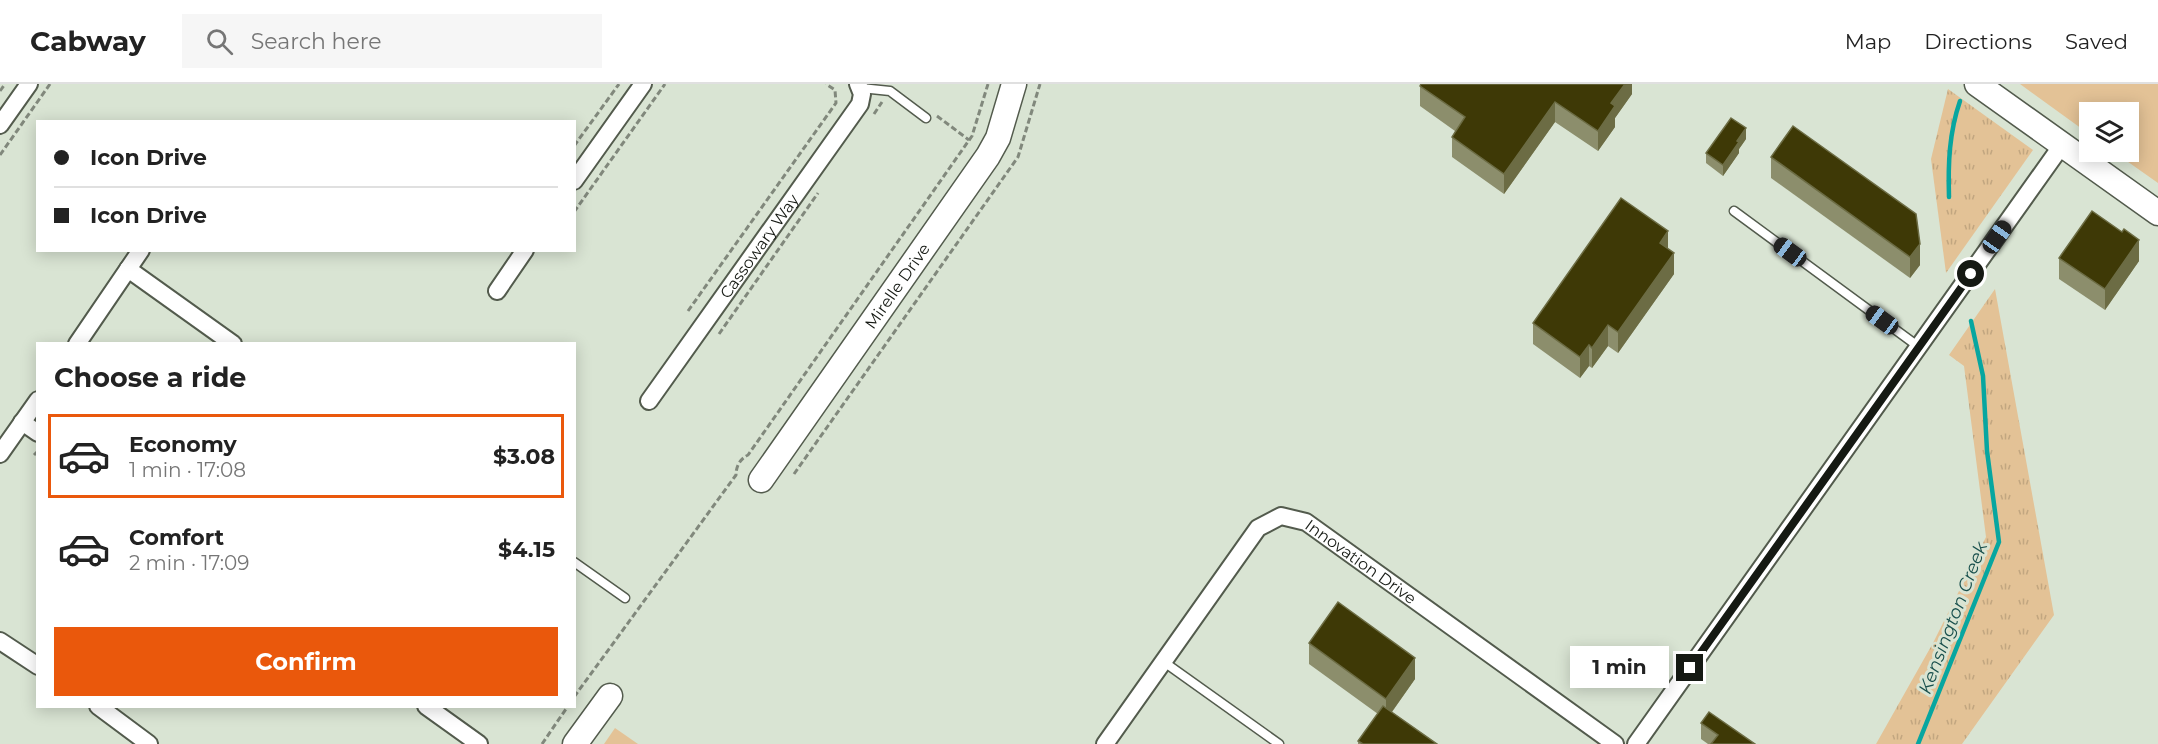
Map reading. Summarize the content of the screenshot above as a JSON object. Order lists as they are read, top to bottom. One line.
{"streets":{"street":["Cassowary Way","Mirelle Drive","Innovation Drive"]},"water":["Kensington Creek"],"page":{"header":"Cabway","search":"Search here","nav":["Map","Directions","Saved"],"banner":["Icon Drive","Icon Drive"],"heading":"Choose a ride","list":[{"name":"Economy","note":"1 min · 17:08","value":"$3.08"},{"name":"Comfort","note":"2 min · 17:09","value":"$4.15"}],"buttons":"Confirm","bubble":"1 min"}}
